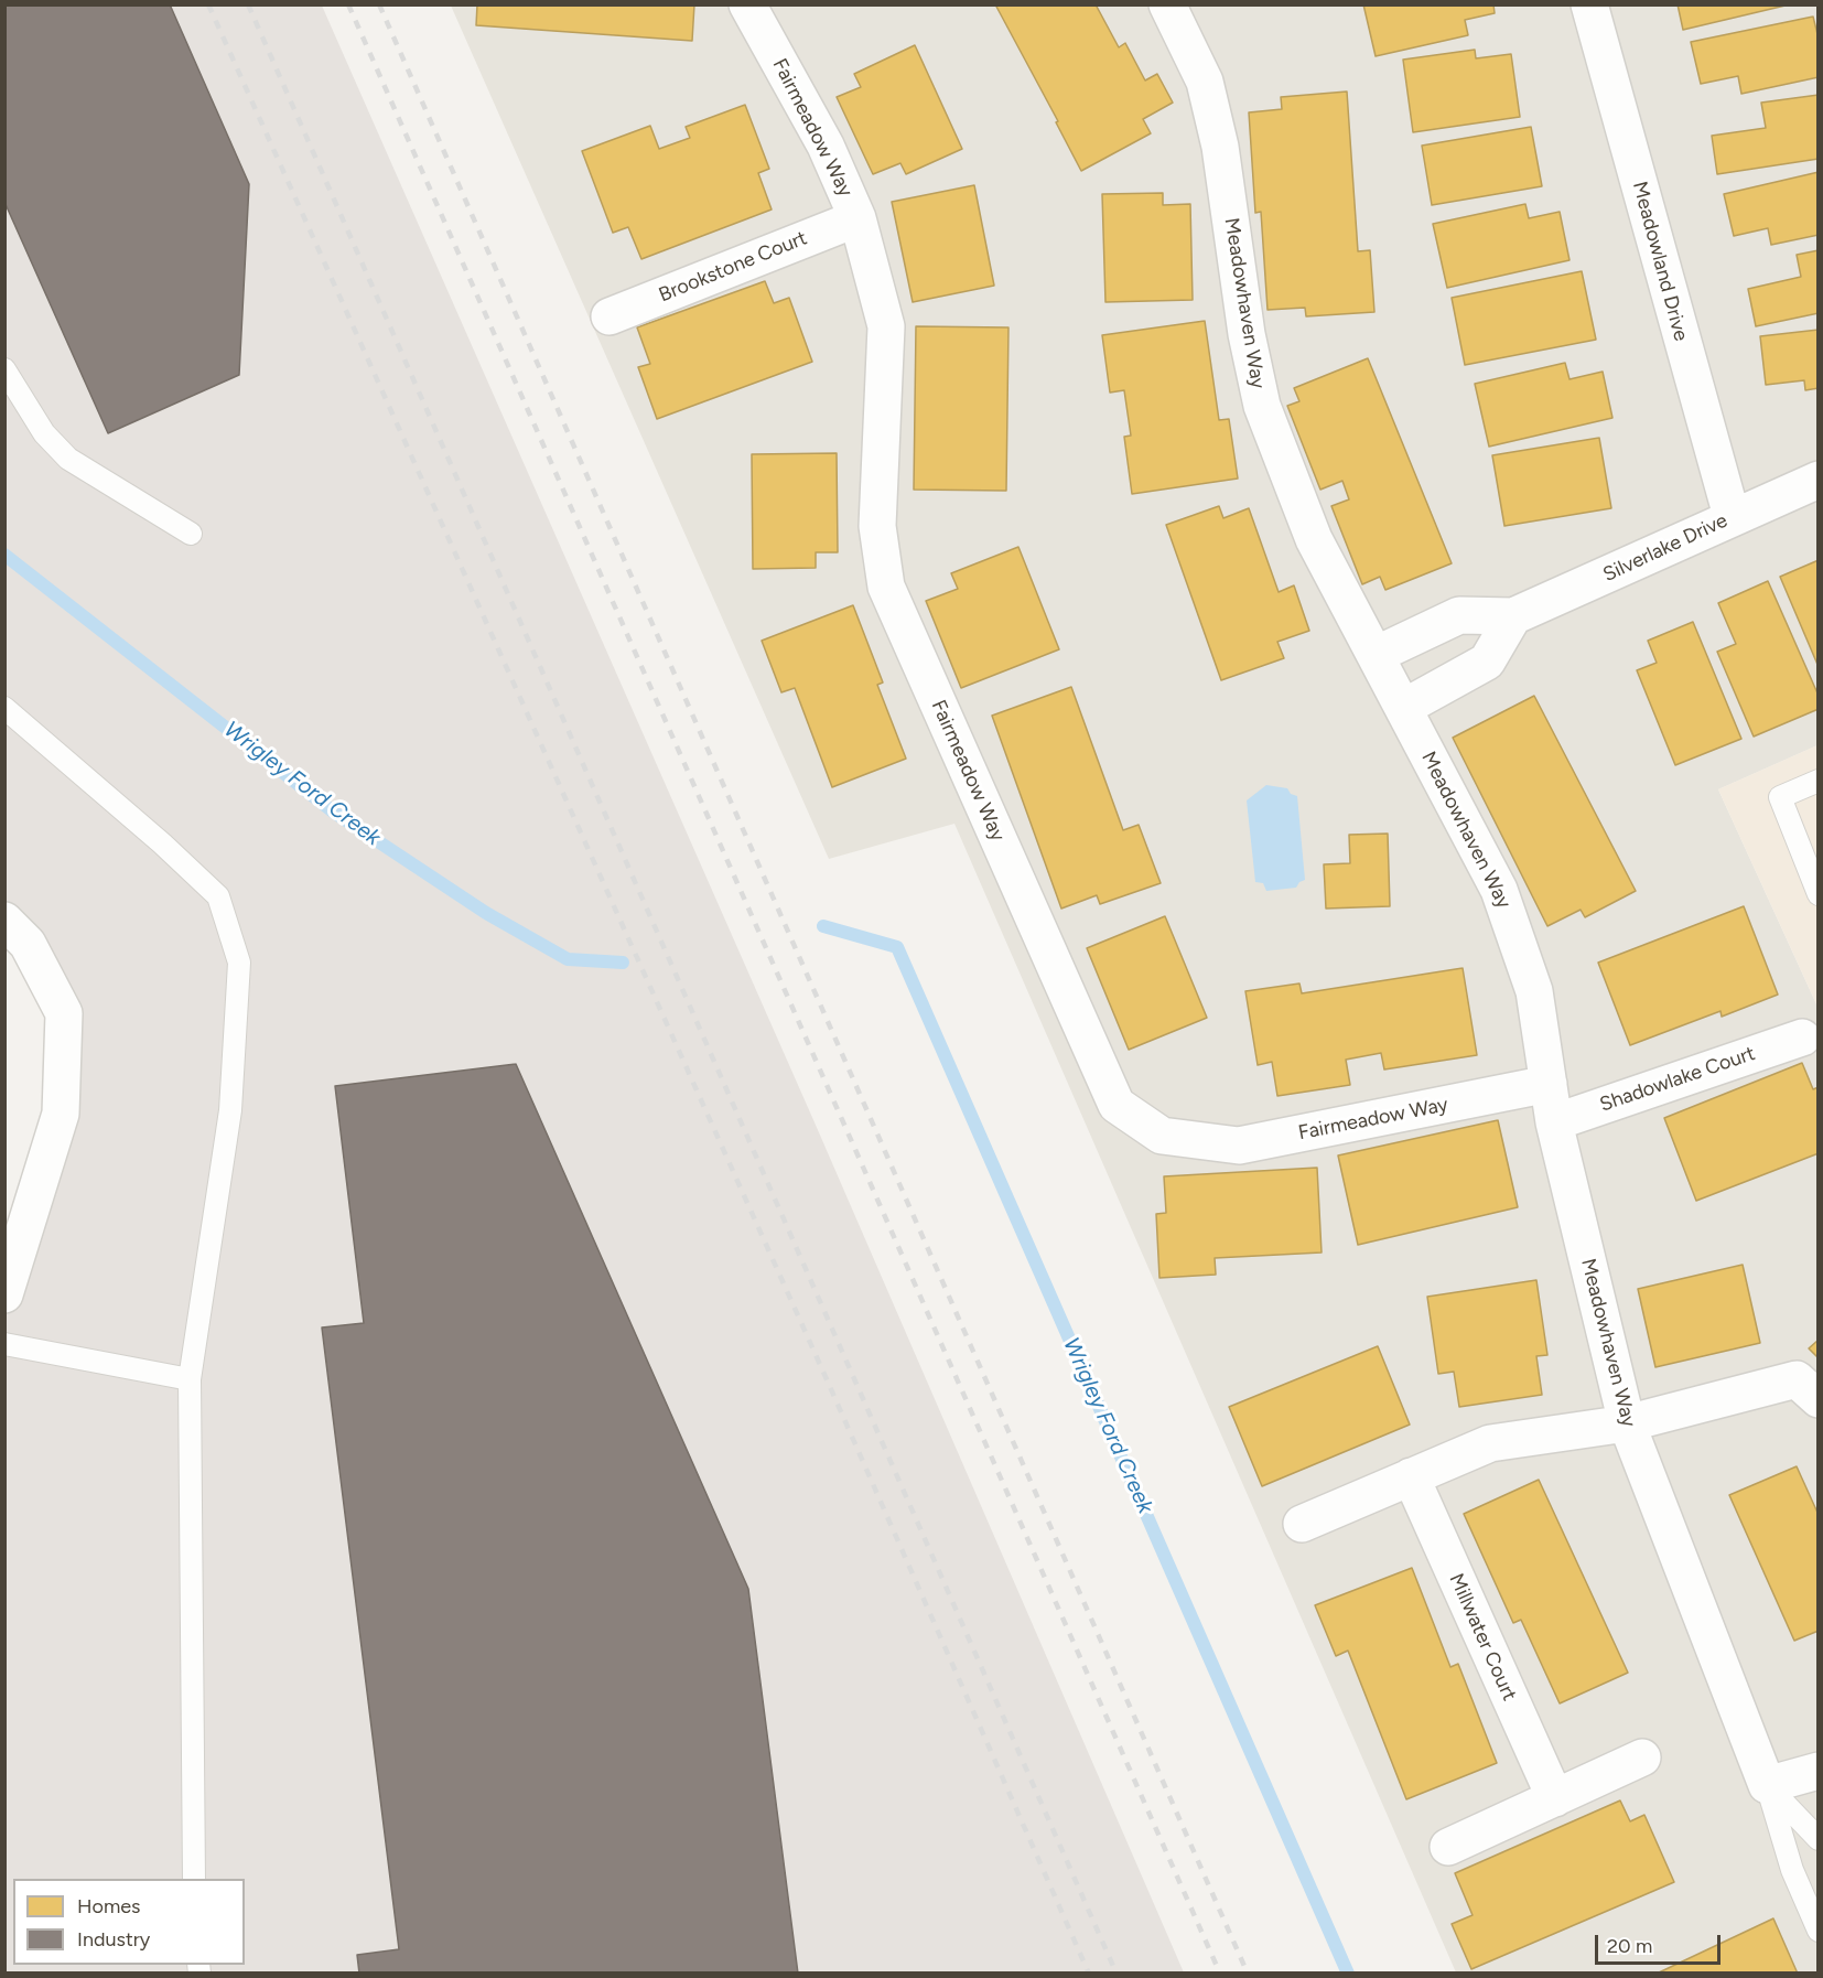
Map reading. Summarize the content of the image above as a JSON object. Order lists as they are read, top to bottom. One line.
{"streets":{"street":["Fairmeadow Way","Meadowland Drive","Brookstone Court","Meadowhaven Way","Silverlake Drive","Shadowlake Court","Millwater Court"]},"crossings":[["Fairmeadow Way","Brookstone Court"],["Fairmeadow Way","Meadowhaven Way"],["Meadowland Drive","Silverlake Drive"],["Meadowhaven Way","Silverlake Drive"],["Meadowhaven Way","Shadowlake Court"]],"water":["Wrigley Ford Creek"],"legend":["Homes","Industry"],"scale_bar":"20 m"}
